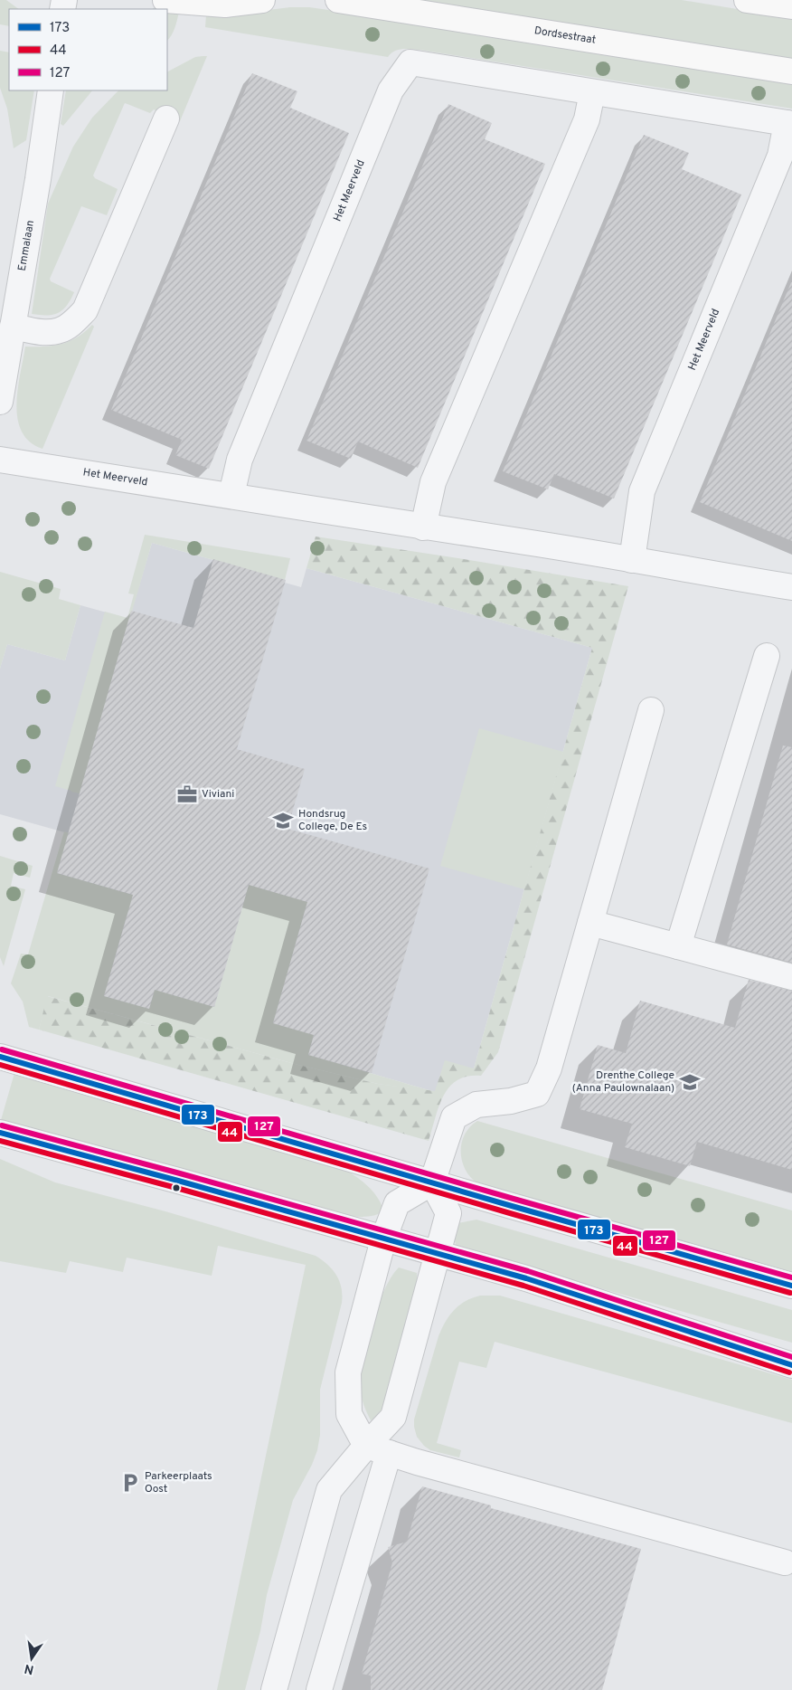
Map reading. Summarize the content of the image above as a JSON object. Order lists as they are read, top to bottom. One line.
{"streets":{"main road":["Dordsestraat"],"street":["Het Meerveld","Emmalaan"]},"places":{"office":["Viviani"],"school or university":["Hondsrug College, De Es","Drenthe College (Anna Paulownalaan)"],"parking":["Parkeerplaats Oost"]},"lines":["transit line 127","transit line 173","transit line 44"],"legend":["173","44","127"],"north":"bottom"}
